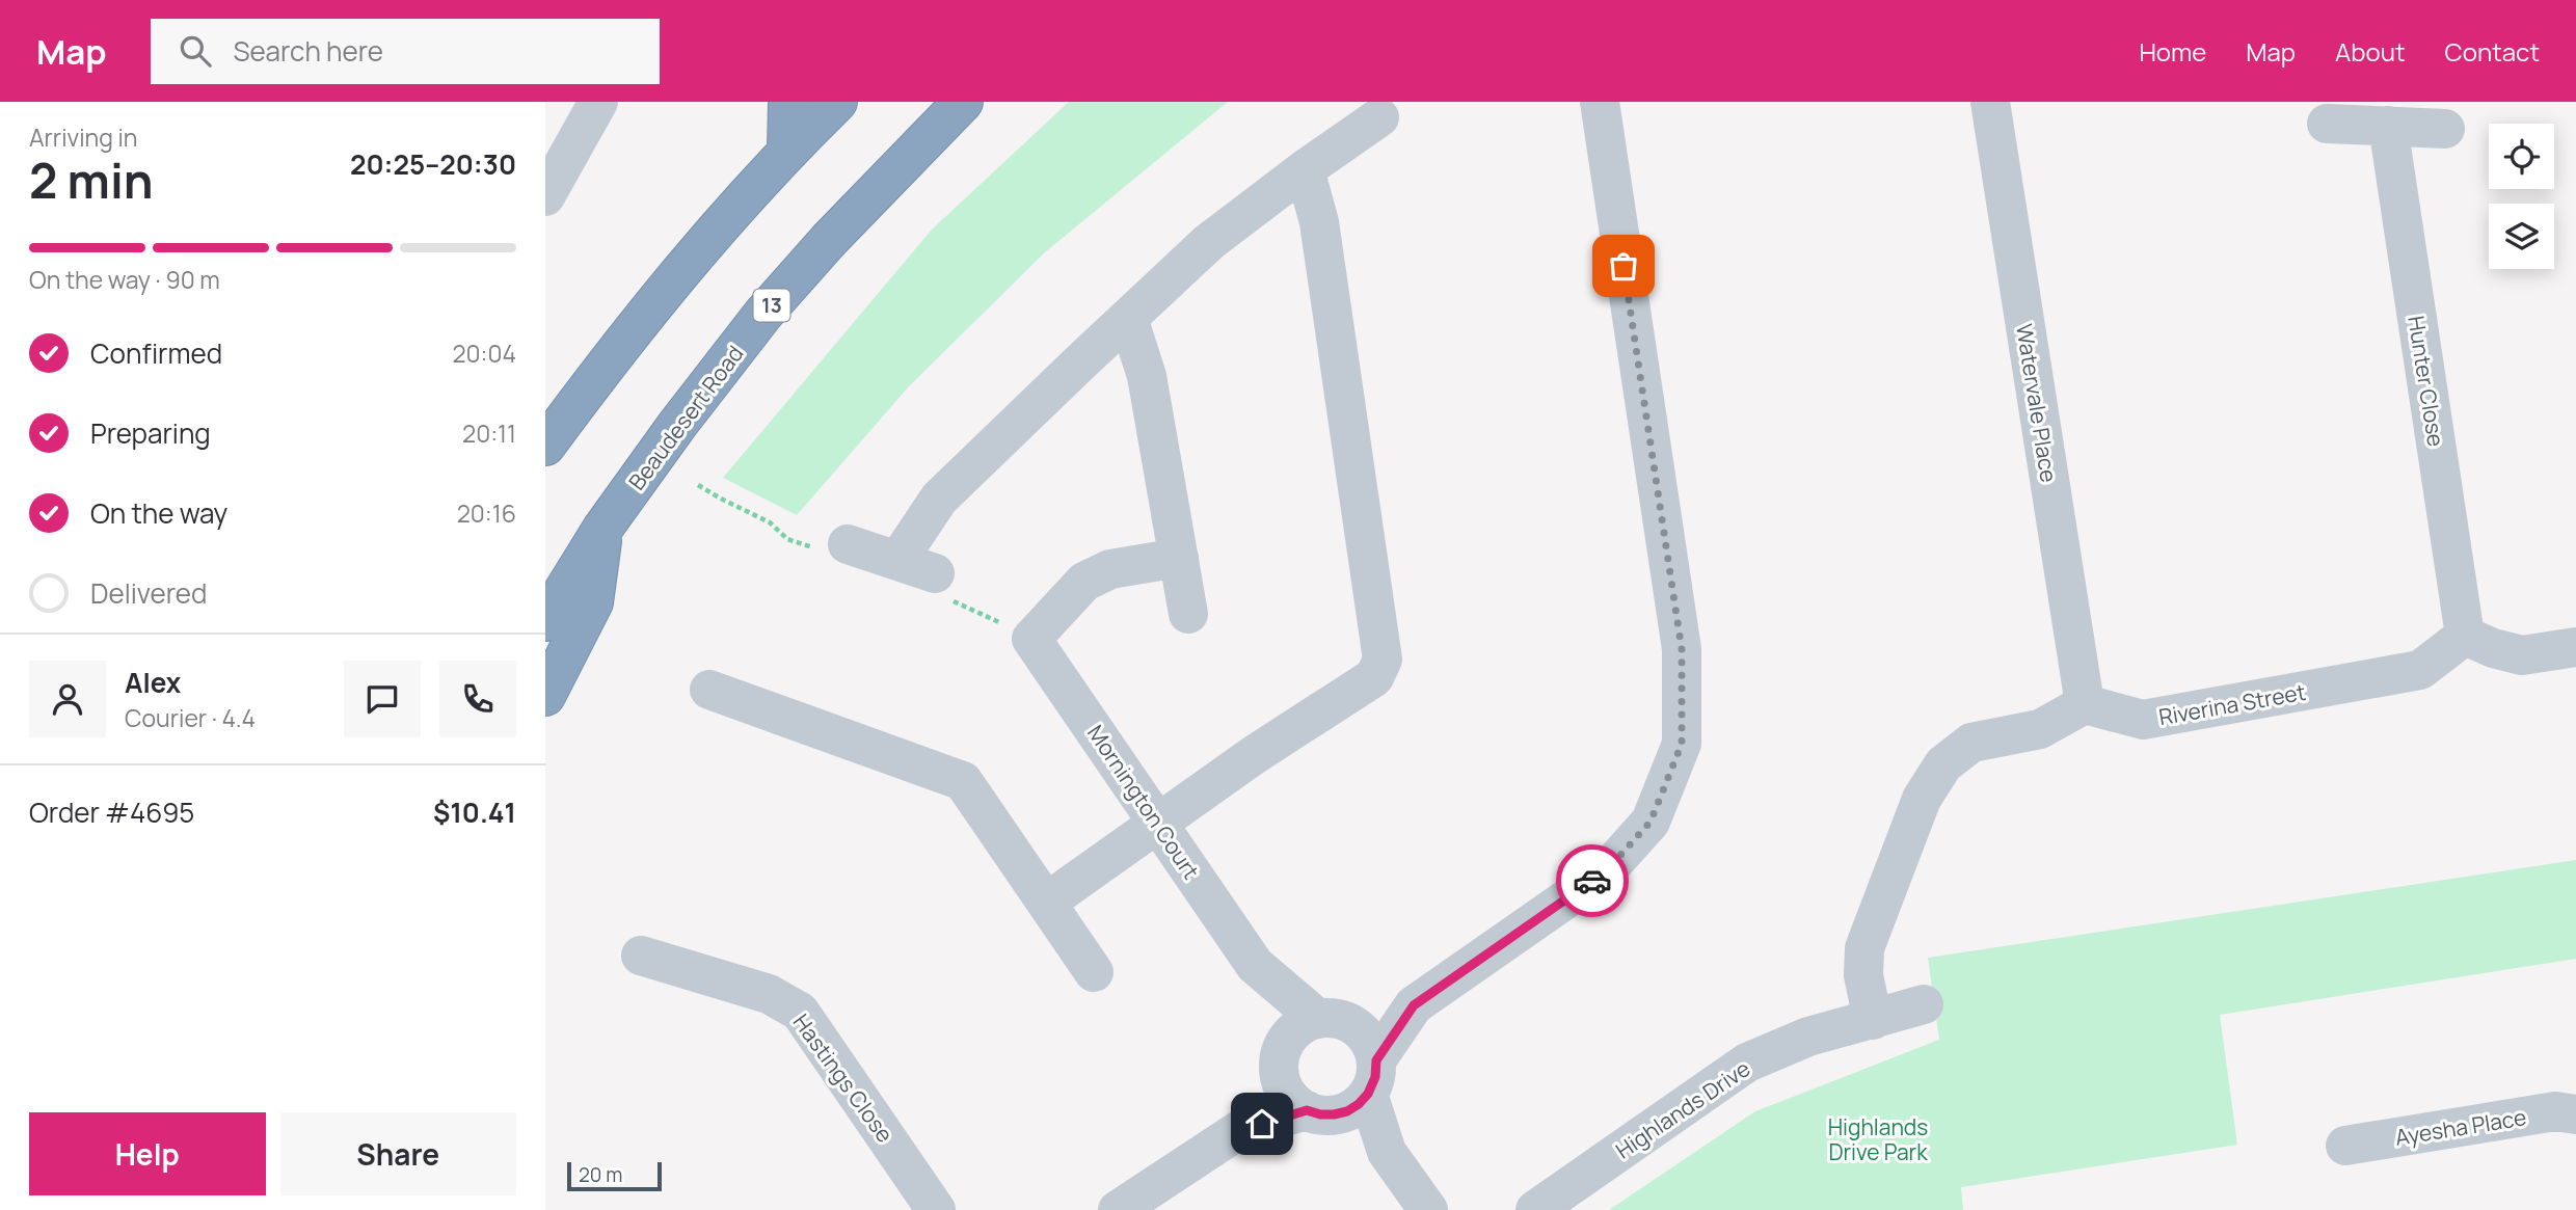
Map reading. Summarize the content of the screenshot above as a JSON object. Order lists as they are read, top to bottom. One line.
{"streets":{"highway":["13","Beaudesert Road"],"street":["Hunter Close","Watervale Place","Riverina Street","Mornington Court","Hastings Close","Highlands Drive","Ayesha Place"]},"crossings":[["Hunter Close","Riverina Street"],["Watervale Place","Riverina Street"]],"parks":["Highlands Drive Park"],"scale_bar":"20 m","page":{"header":"Map","search":"Search here","nav":["Home","Map","About","Contact"],"heading":["2 min","Arriving in","20:25–20:30"],"panel":["Alex","Courier · 4.4","Order #4695","$10.41"],"bar":"On the way · 90 m","list":[["Confirmed","20:04"],["Preparing","20:11"],["On the way","20:16"],"Delivered"],"buttons":["Help","Share"],"scale":"20 m"}}
